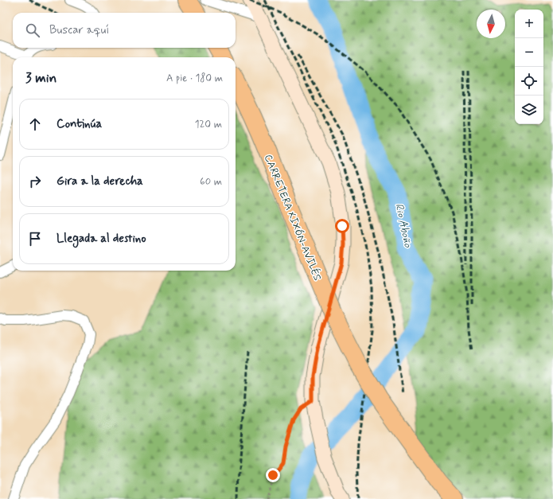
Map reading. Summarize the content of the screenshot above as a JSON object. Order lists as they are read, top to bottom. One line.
{"streets":{"highway":["CARRETERA XIXÓN-AVILÉS"]},"water":["Rio Aboño"],"north":"bottom","page":{"map_buttons":["+","−"],"search":"Buscar aquí","heading":["3 min","A pie · 180 m"],"list":[["Continúa","120 m"],["Gira a la derecha","60 m"],"Llegada al destino"]}}
